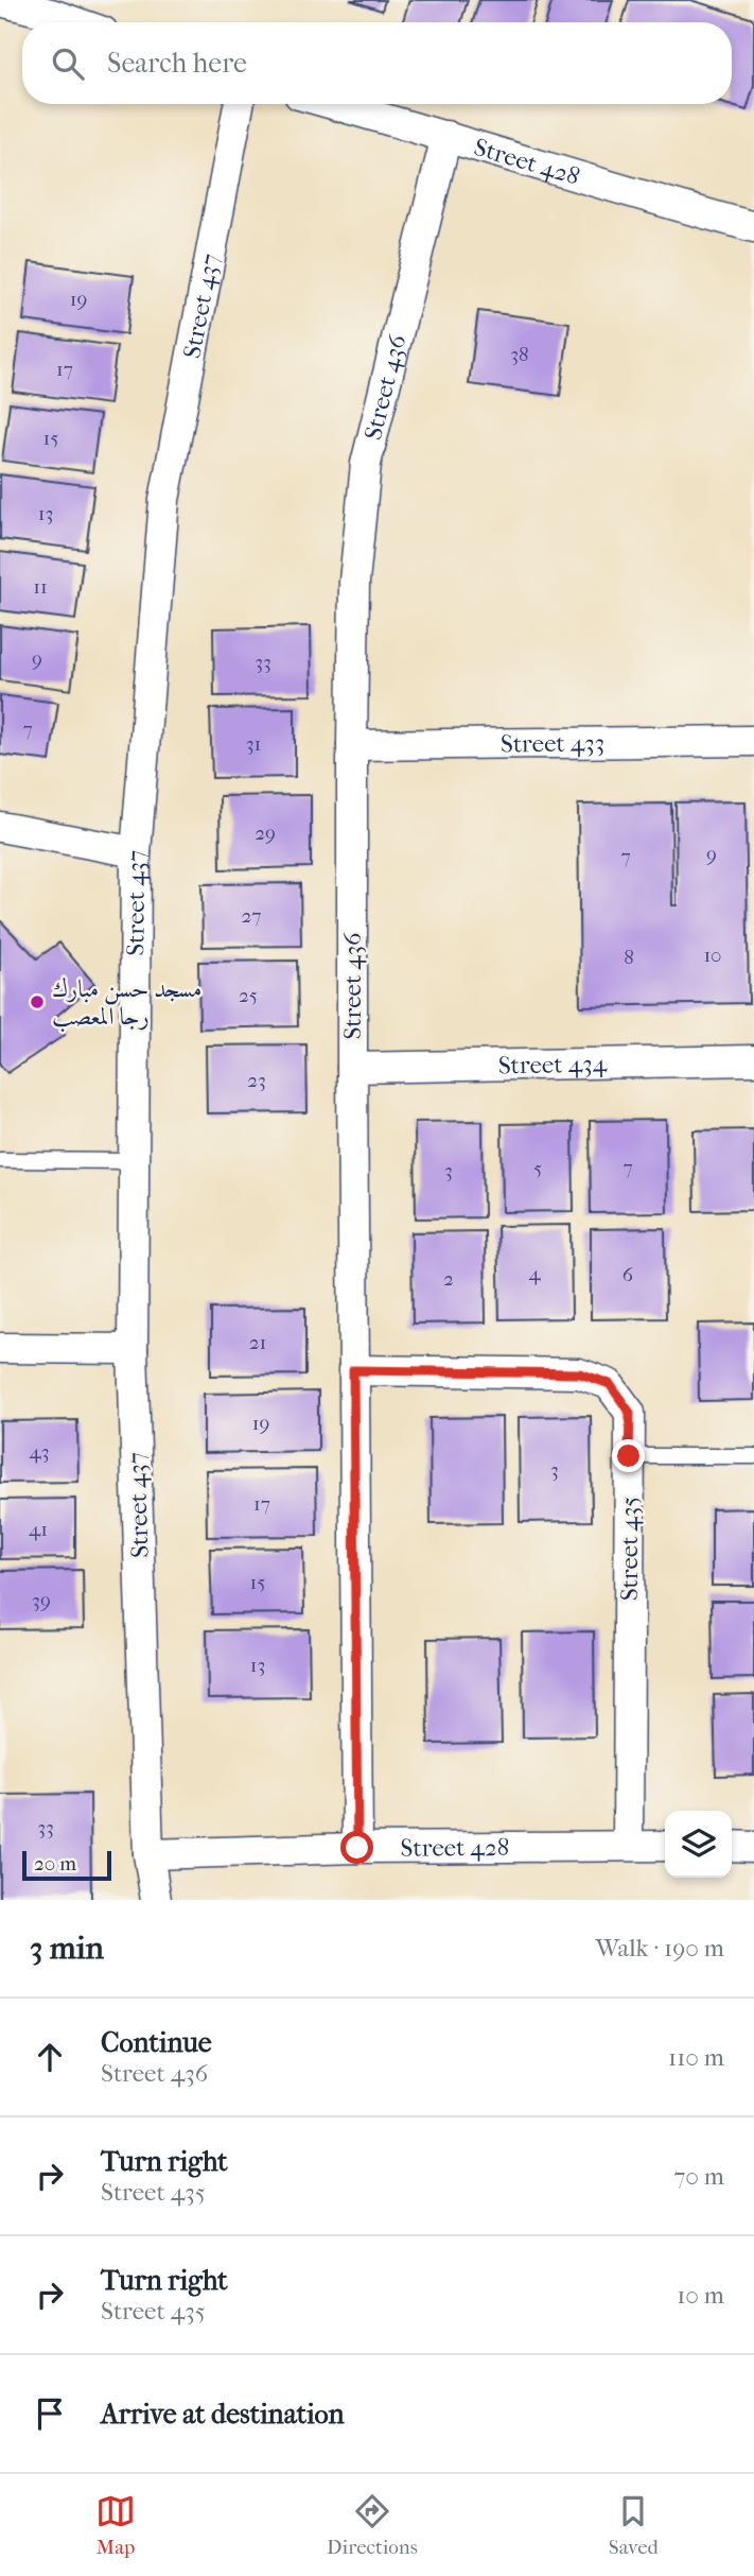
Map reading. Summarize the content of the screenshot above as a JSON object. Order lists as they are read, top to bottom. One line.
{"streets":{"street":["Street 428","Street 437","Street 436","Street 433","Street 434","Street 435"]},"crossings":[["Street 428","Street 437"],["Street 428","Street 436"],["Street 428","Street 435"],["Street 436","Street 433"],["Street 436","Street 434"],["Street 436","Street 435"]],"places":["مسجد حسن مبارك رجا المعصب"],"house_numbers":["19","38","17","15","13","11","9","33","7","31","29","9","7","27","10","8","25","23","7","5","3","4","6","2","21","19","43","3","17","41","15","39","13","33"],"scale_bar":"20 m","page":{"search":"Search here","scale":"20 m","heading":["3 min","Walk · 190 m"],"list":[["Continue","Street 436","110 m"],["Turn right","Street 435","70 m"],["Turn right","Street 435","10 m"],"Arrive at destination"],"nav":["Map","Directions","Saved"]}}
